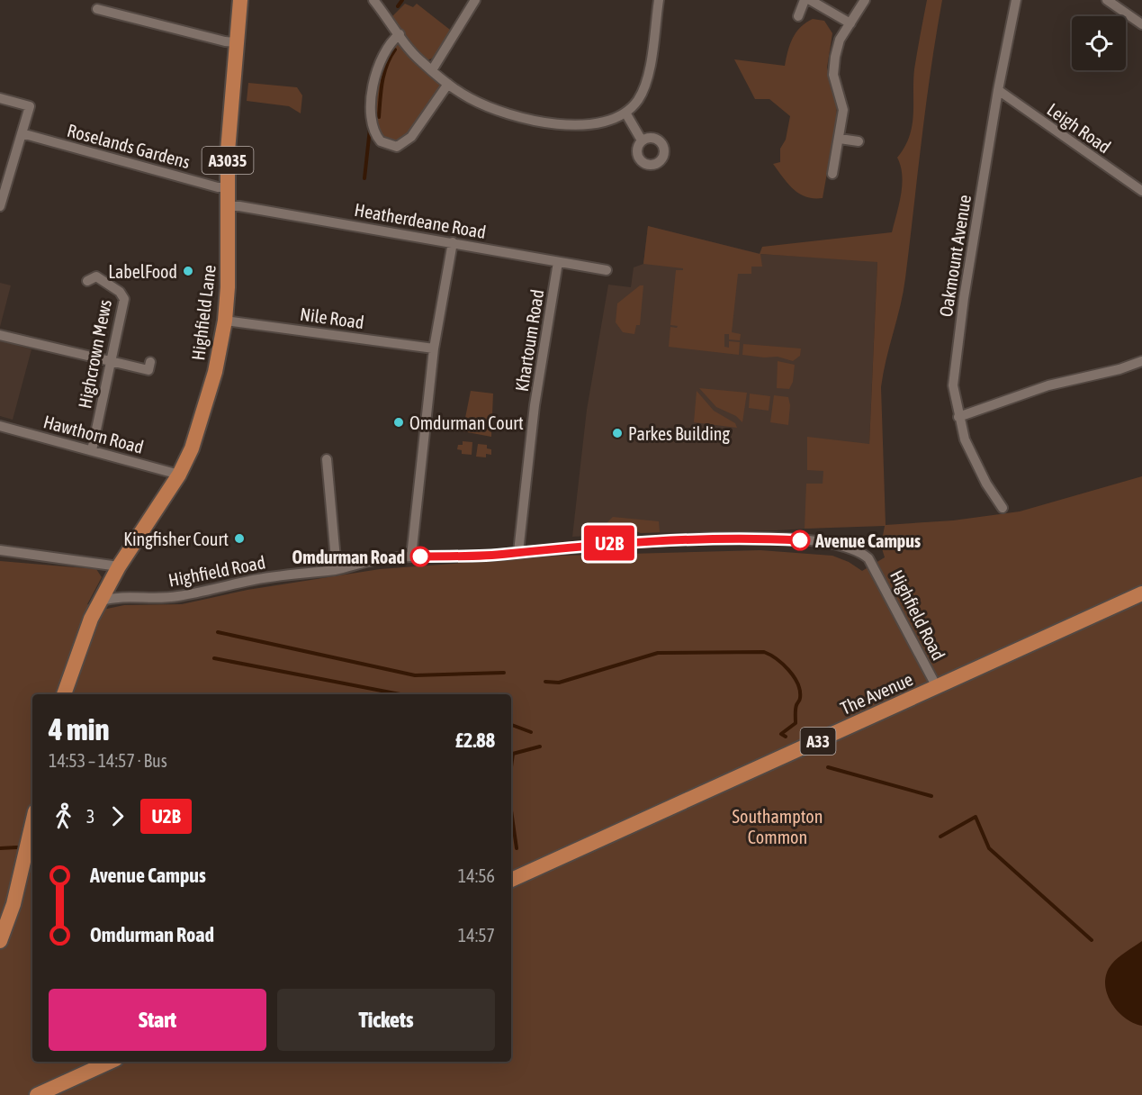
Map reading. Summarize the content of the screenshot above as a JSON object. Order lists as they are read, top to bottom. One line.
{"streets":{"main road":["A3035","Highfield Lane","The Avenue","A33"],"street":["Leigh Road","Roselands Gardens","Heatherdeane Road","Oakmount Avenue","Nile Road","Khartoum Road","Highcrown Mews","Hawthorn Road","Highfield Road"]},"crossings":[["Leigh Road","Oakmount Avenue"],["Roselands Gardens","Highfield Lane"],["A3035","Highfield Lane"],["A3035","Highfield Road"],["Heatherdeane Road","Highfield Lane"],["Heatherdeane Road","Khartoum Road"],["Highfield Lane","Nile Road"],["Highfield Lane","Hawthorn Road"],["Highfield Lane","Highfield Road"],["Khartoum Road","Highfield Road"],["Highcrown Mews","Hawthorn Road"],["Highfield Road","The Avenue"]],"parks":["Southampton Common"],"places":["LabelFood","Omdurman Court","Parkes Building","Kingfisher Court","Avenue Campus","Omdurman Road"],"lines":["bus line U2B"],"page":{"on_map":"U2B","heading":["4 min","14:53 – 14:57 · Bus","£2.88"],"legs":["3","U2B"],"list":[{"name":"Avenue Campus","value":"14:56"},{"name":"Omdurman Road","value":"14:57"}],"buttons":["Start","Tickets"]}}
